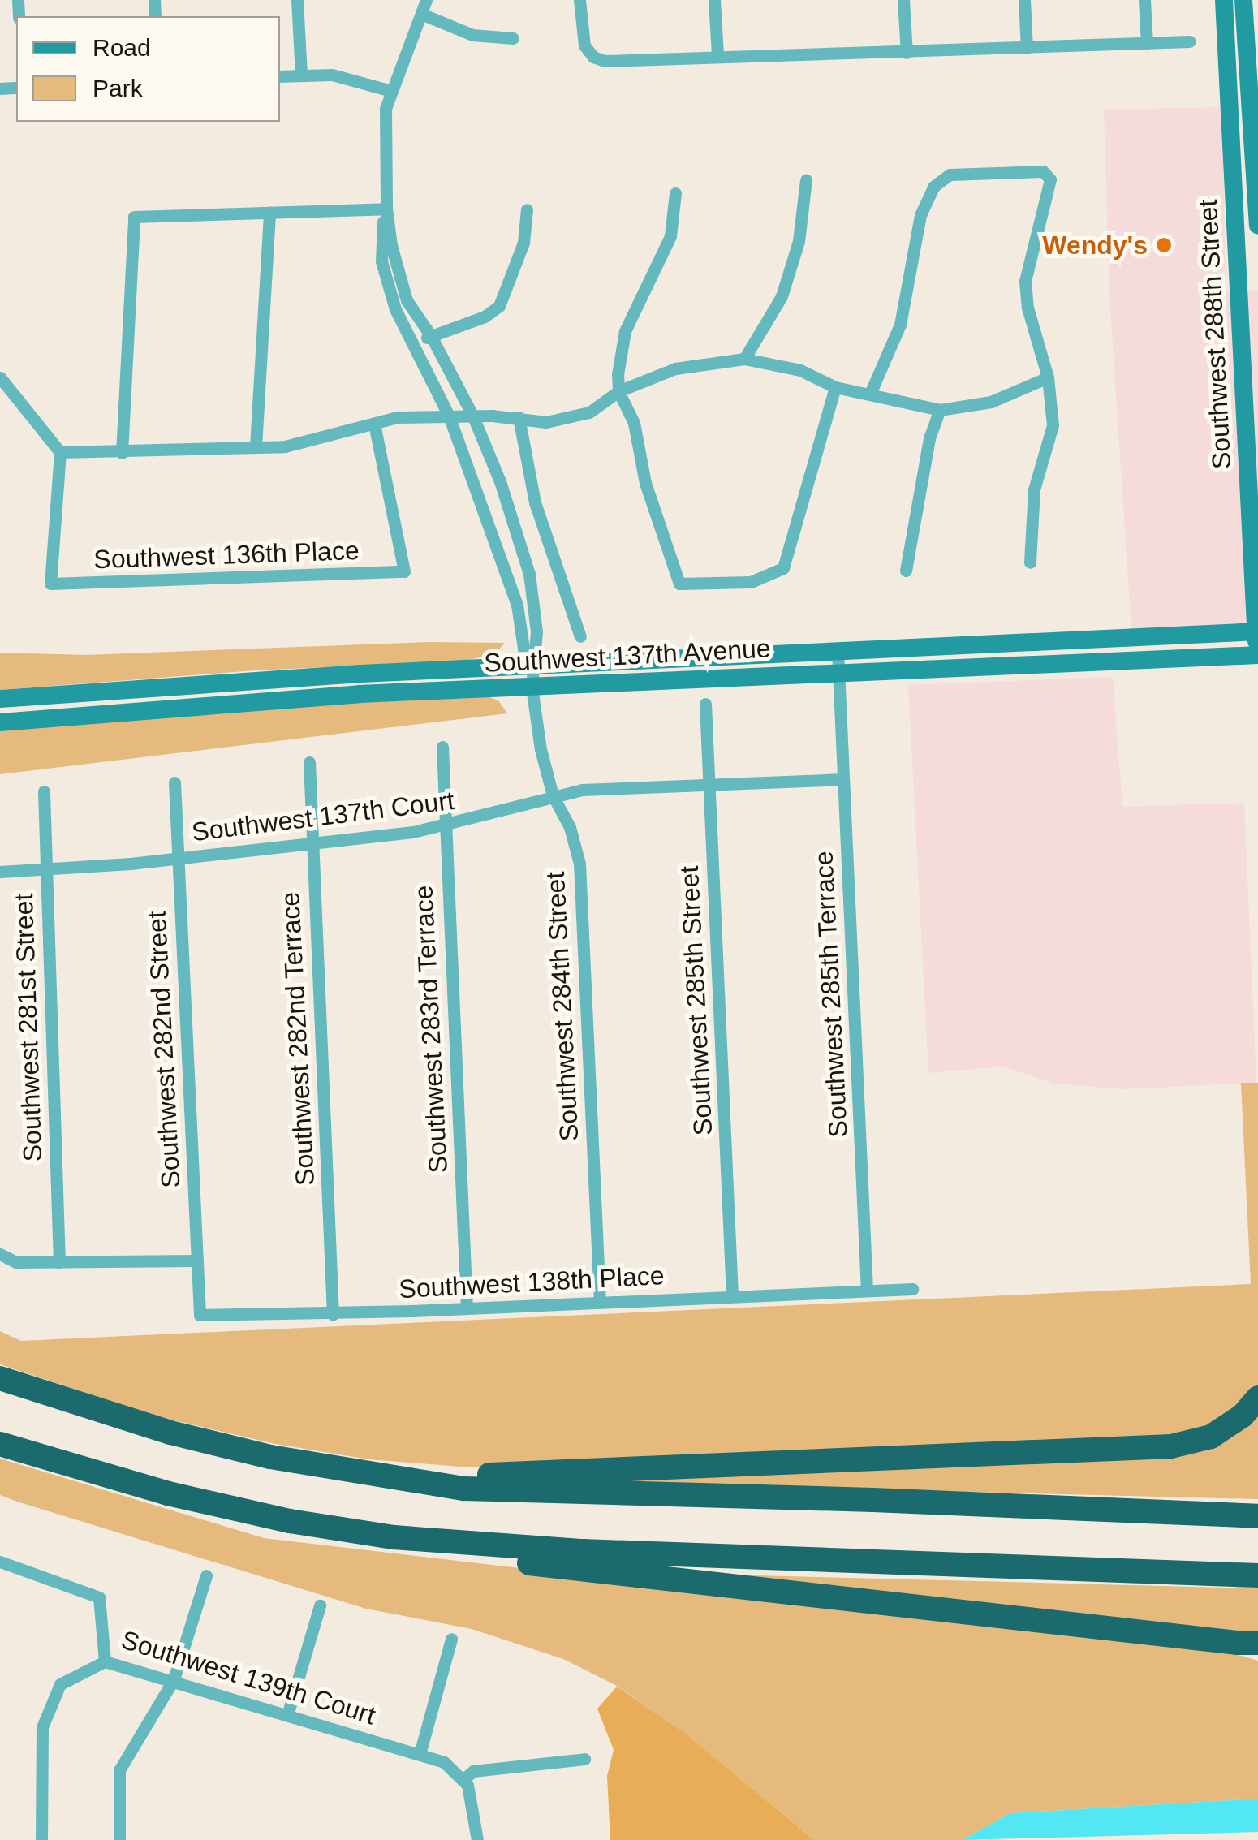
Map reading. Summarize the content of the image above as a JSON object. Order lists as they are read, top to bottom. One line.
{"streets":{"main road":["Southwest 288th Street","Southwest 137th Avenue"],"street":["Southwest 136th Place","Southwest 137th Court","Southwest 285th Terrace","Southwest 285th Street","Southwest 284th Street","Southwest 281st Street","Southwest 283rd Terrace","Southwest 282nd Terrace","Southwest 282nd Street","Southwest 138th Place","Southwest 139th Court"]},"crossings":[["Southwest 288th Street","Southwest 137th Avenue"],["Southwest 137th Avenue","Southwest 285th Terrace"],["Southwest 137th Avenue","Southwest 284th Street"],["Southwest 137th Court","Southwest 285th Terrace"],["Southwest 137th Court","Southwest 285th Street"],["Southwest 137th Court","Southwest 284th Street"],["Southwest 137th Court","Southwest 281st Street"],["Southwest 137th Court","Southwest 283rd Terrace"],["Southwest 137th Court","Southwest 282nd Terrace"],["Southwest 137th Court","Southwest 282nd Street"],["Southwest 285th Terrace","Southwest 138th Place"],["Southwest 285th Street","Southwest 138th Place"],["Southwest 284th Street","Southwest 138th Place"],["Southwest 283rd Terrace","Southwest 138th Place"],["Southwest 282nd Terrace","Southwest 138th Place"],["Southwest 282nd Street","Southwest 138th Place"]],"places":["Wendy's"],"legend":["Road","Park"]}
